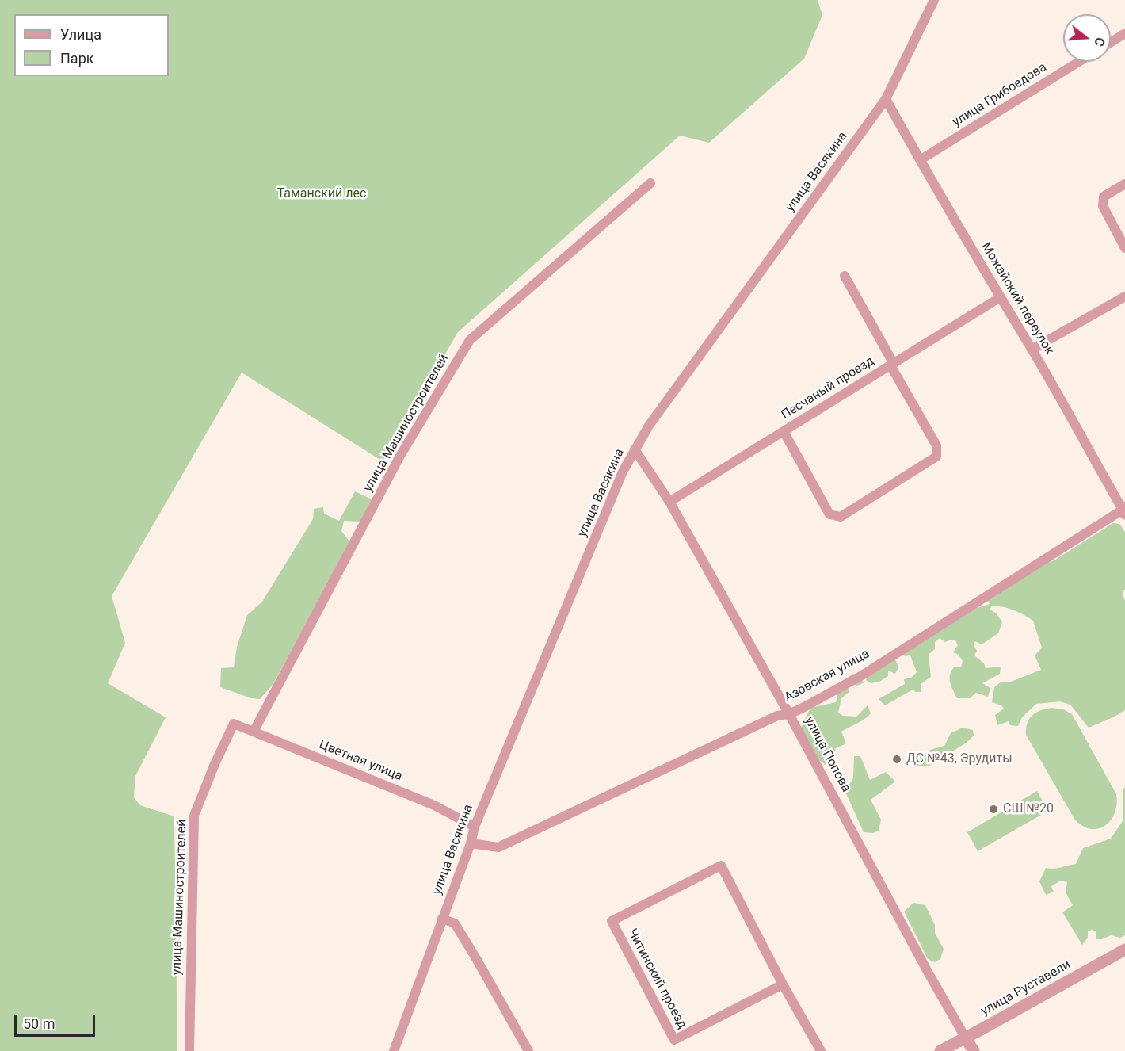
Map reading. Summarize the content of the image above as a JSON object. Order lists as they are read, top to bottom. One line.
{"streets":{"street":["улица Грибоедова","улица Васякина","Можайский переулок","Песчаный проезд","улица Машиностроителей","Азовская улица","улица Попова","Цветная улица","Читинский проезд","улица Руставели"]},"crossings":[["улица Грибоедова","Можайский переулок"],["улица Васякина","Можайский переулок"],["улица Васякина","Азовская улица"],["улица Васякина","улица Попова"],["улица Васякина","Цветная улица"],["Можайский переулок","Песчаный проезд"],["Можайский переулок","Азовская улица"],["Песчаный проезд","улица Попова"],["улица Машиностроителей","Цветная улица"],["Азовская улица","улица Попова"],["улица Попова","улица Руставели"]],"parks":["Таманский лес"],"places":["ДС №43, Эрудиты","СШ №20"],"legend":["Улица","Парк"],"scale_bar":"50 m","north":"right"}
